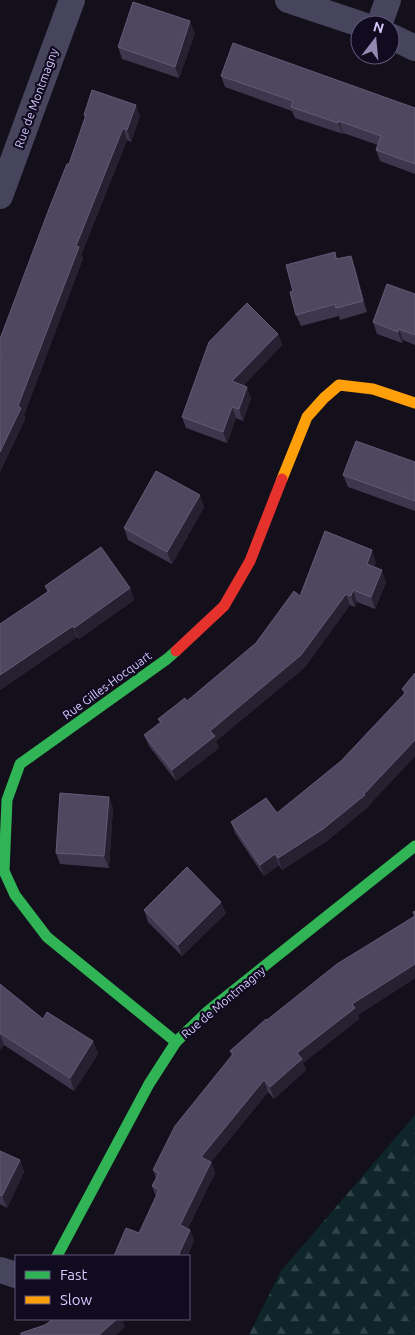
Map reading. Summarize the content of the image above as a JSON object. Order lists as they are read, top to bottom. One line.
{"streets":{"street":["Rue de Montmagny","Rue Gilles-Hocquart"]},"crossings":[["Rue de Montmagny","Rue Gilles-Hocquart"]],"legend":["Fast","Slow"],"north":"top"}
